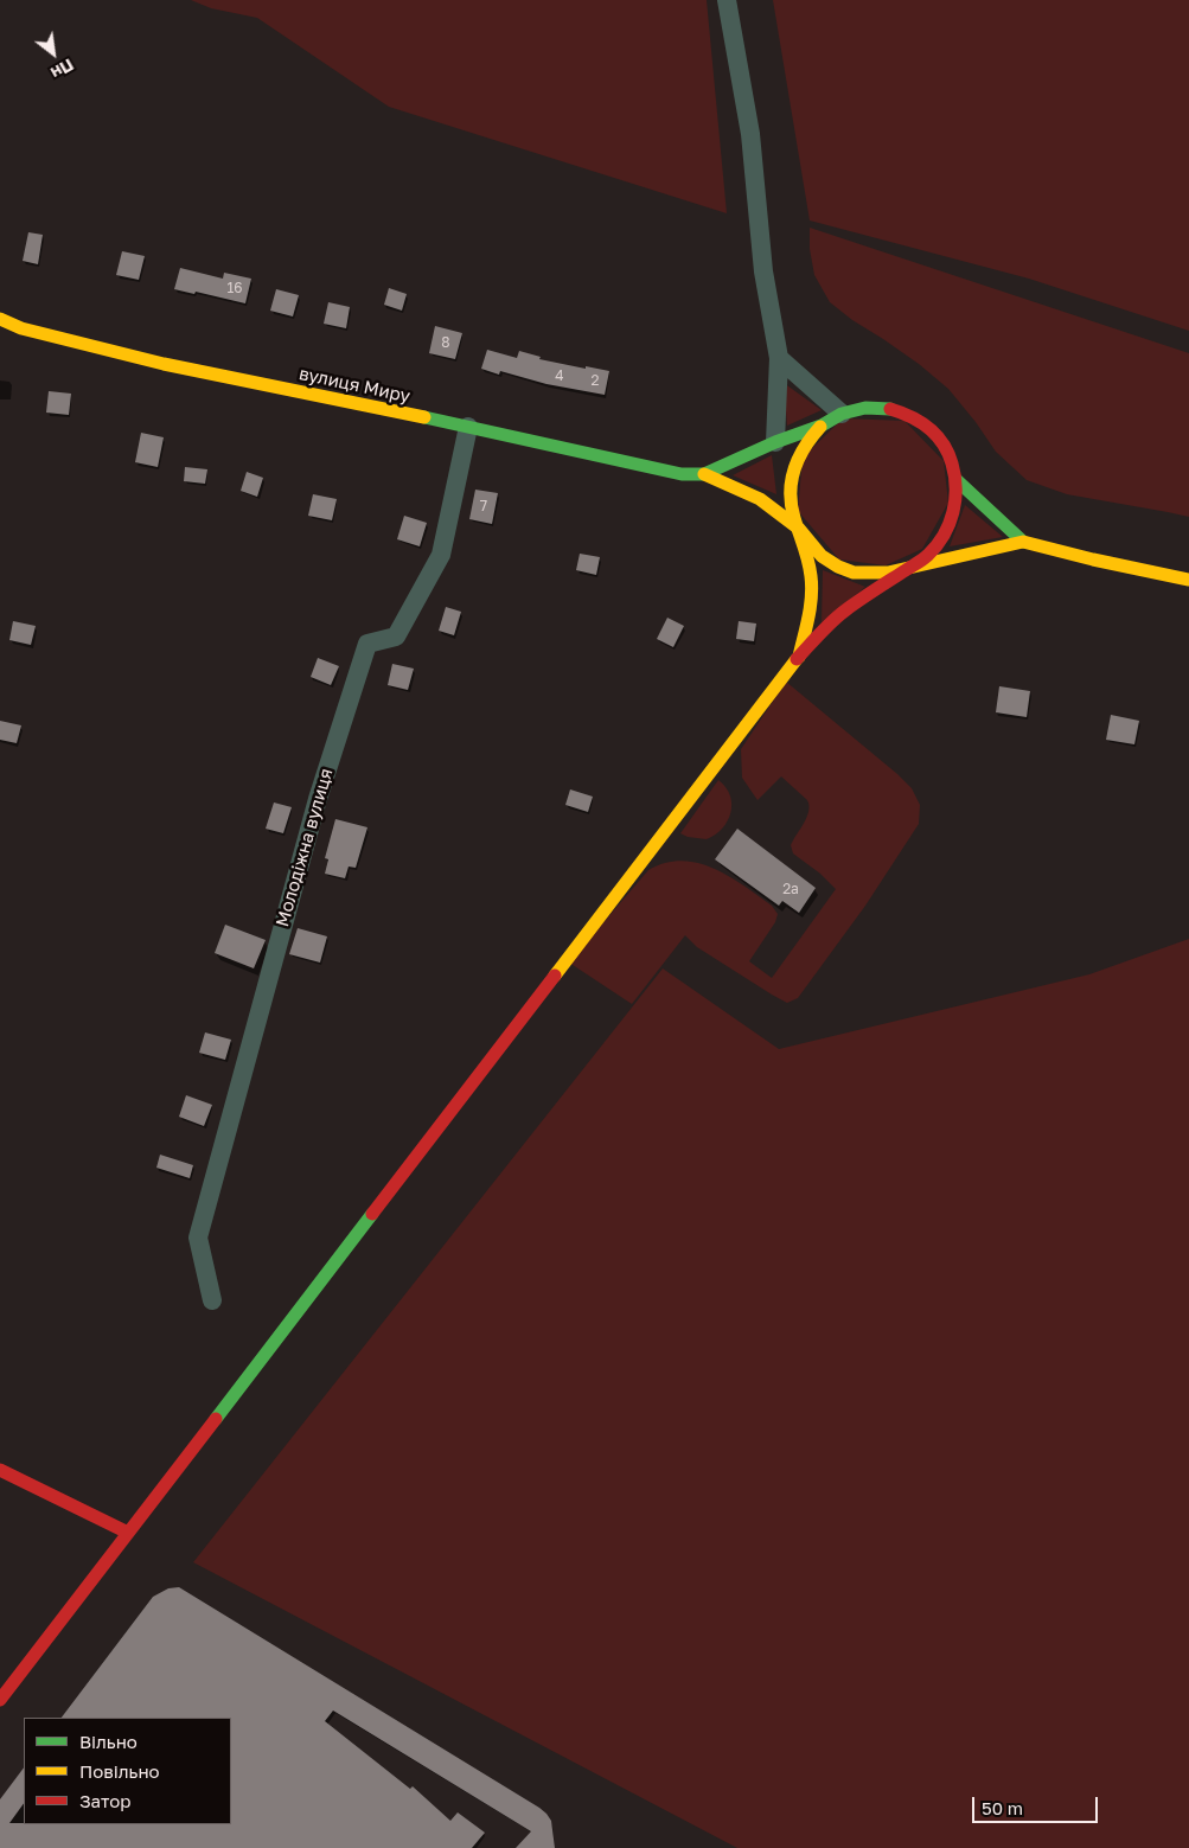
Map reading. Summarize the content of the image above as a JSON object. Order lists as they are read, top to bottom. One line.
{"streets":{"street":["вулиця Миру","Молодіжна вулиця"]},"crossings":[["вулиця Миру","Молодіжна вулиця"]],"house_numbers":["16","8","4","2","7","2а"],"legend":["Вільно","Повільно","Затор"],"scale_bar":"50 m","north":"bottom right"}
